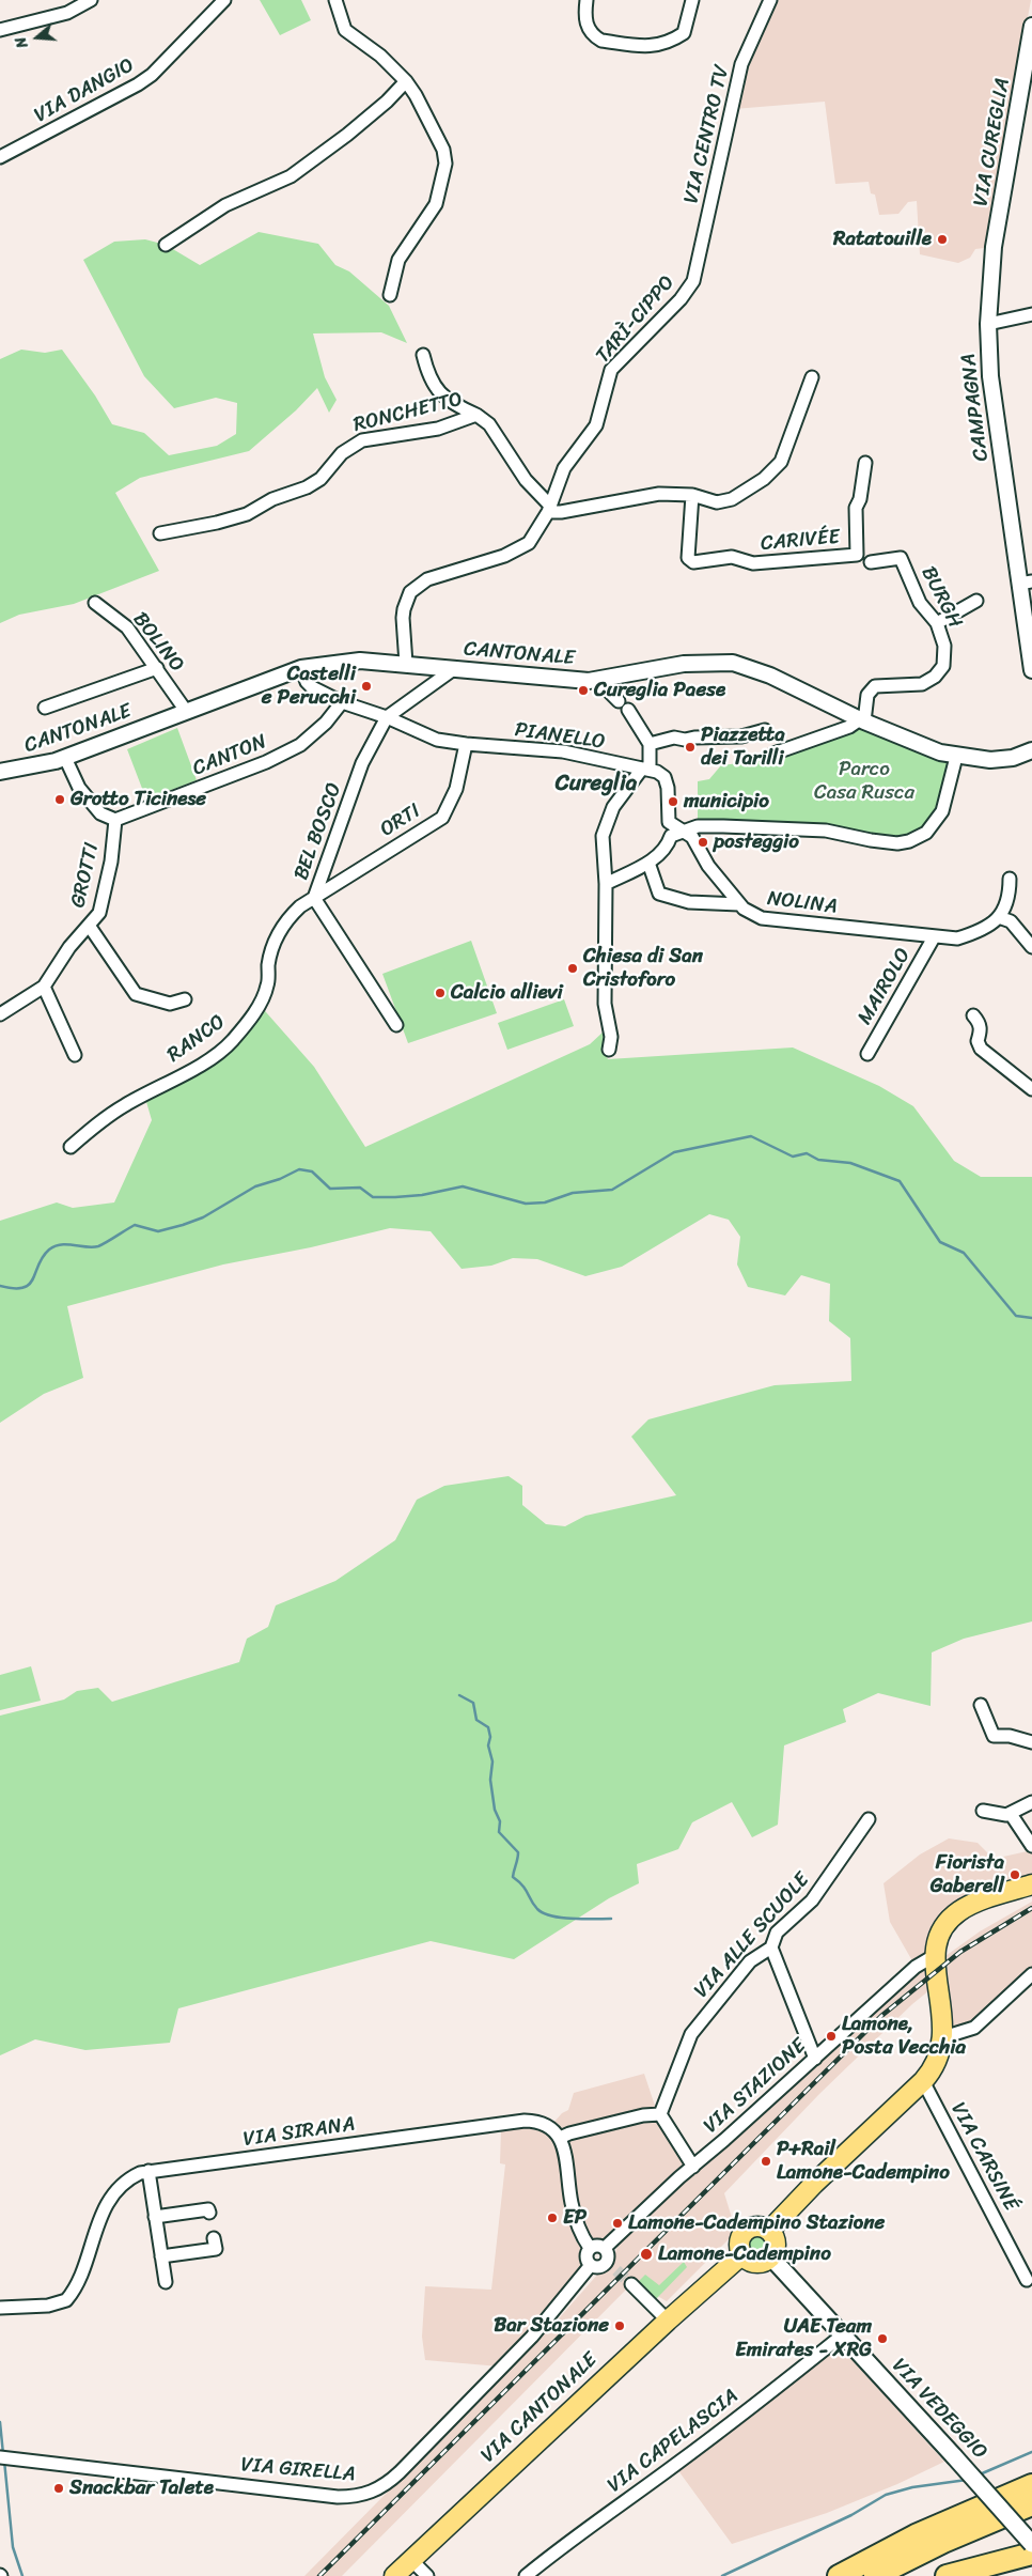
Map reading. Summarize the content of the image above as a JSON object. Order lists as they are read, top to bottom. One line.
{"streets":{"main road":["VIA CANTONALE","VIA VEDEGGIO"],"street":["VIA DANGIO","VIA CENTRO TV","VIA CUREGLIA","TARÌ-CIPPO","CAMPAGNA","RONCHETTO","CARIVÉE","BURGH","BOLINO","CANTONALE","PIANELLO","CANTON","ORTI","BEL BOSCO","GROTTI","NOLINA","MAIROLO","RANCO","VIA ALLE SCUOLE","VIA STAZIONE","VIA SIRANA","VIA CARSINÉ","VIA CAPELASCIA","VIA GIRELLA"]},"crossings":[["VIA CENTRO TV","TARÌ-CIPPO"],["VIA CUREGLIA","CAMPAGNA"],["TARÌ-CIPPO","RONCHETTO"],["TARÌ-CIPPO","CANTONALE"],["BURGH","CANTONALE"],["BOLINO","CANTONALE"],["CANTONALE","PIANELLO"],["CANTONALE","BEL BOSCO"],["CANTONALE","GROTTI"],["PIANELLO","CANTON"],["PIANELLO","ORTI"],["PIANELLO","BEL BOSCO"],["PIANELLO","NOLINA"],["CANTON","GROTTI"],["ORTI","BEL BOSCO"],["ORTI","RANCO"],["BEL BOSCO","RANCO"],["NOLINA","MAIROLO"],["VIA STAZIONE","VIA GIRELLA"],["VIA CANTONALE","VIA VEDEGGIO"],["VIA VEDEGGIO","VIA CAPELASCIA"]],"districts":["Cureglia"],"parks":["Parco Casa Rusca"],"places":["Ratatouille","Castelli e Perucchi","Cureglia Paese","Piazzetta dei Tarilli","Grotto Ticinese","municipio","posteggio","Chiesa di San Cristoforo","Calcio allievi","Fiorista Gaberell","Lamone, Posta Vecchia","P+Rail Lamone-Cadempino","EP","Lamone-Cadempino Stazione","Lamone-Cadempino","Bar Stazione","UAE Team Emirates - XRG","Snackbar Talete"],"north":"left"}
